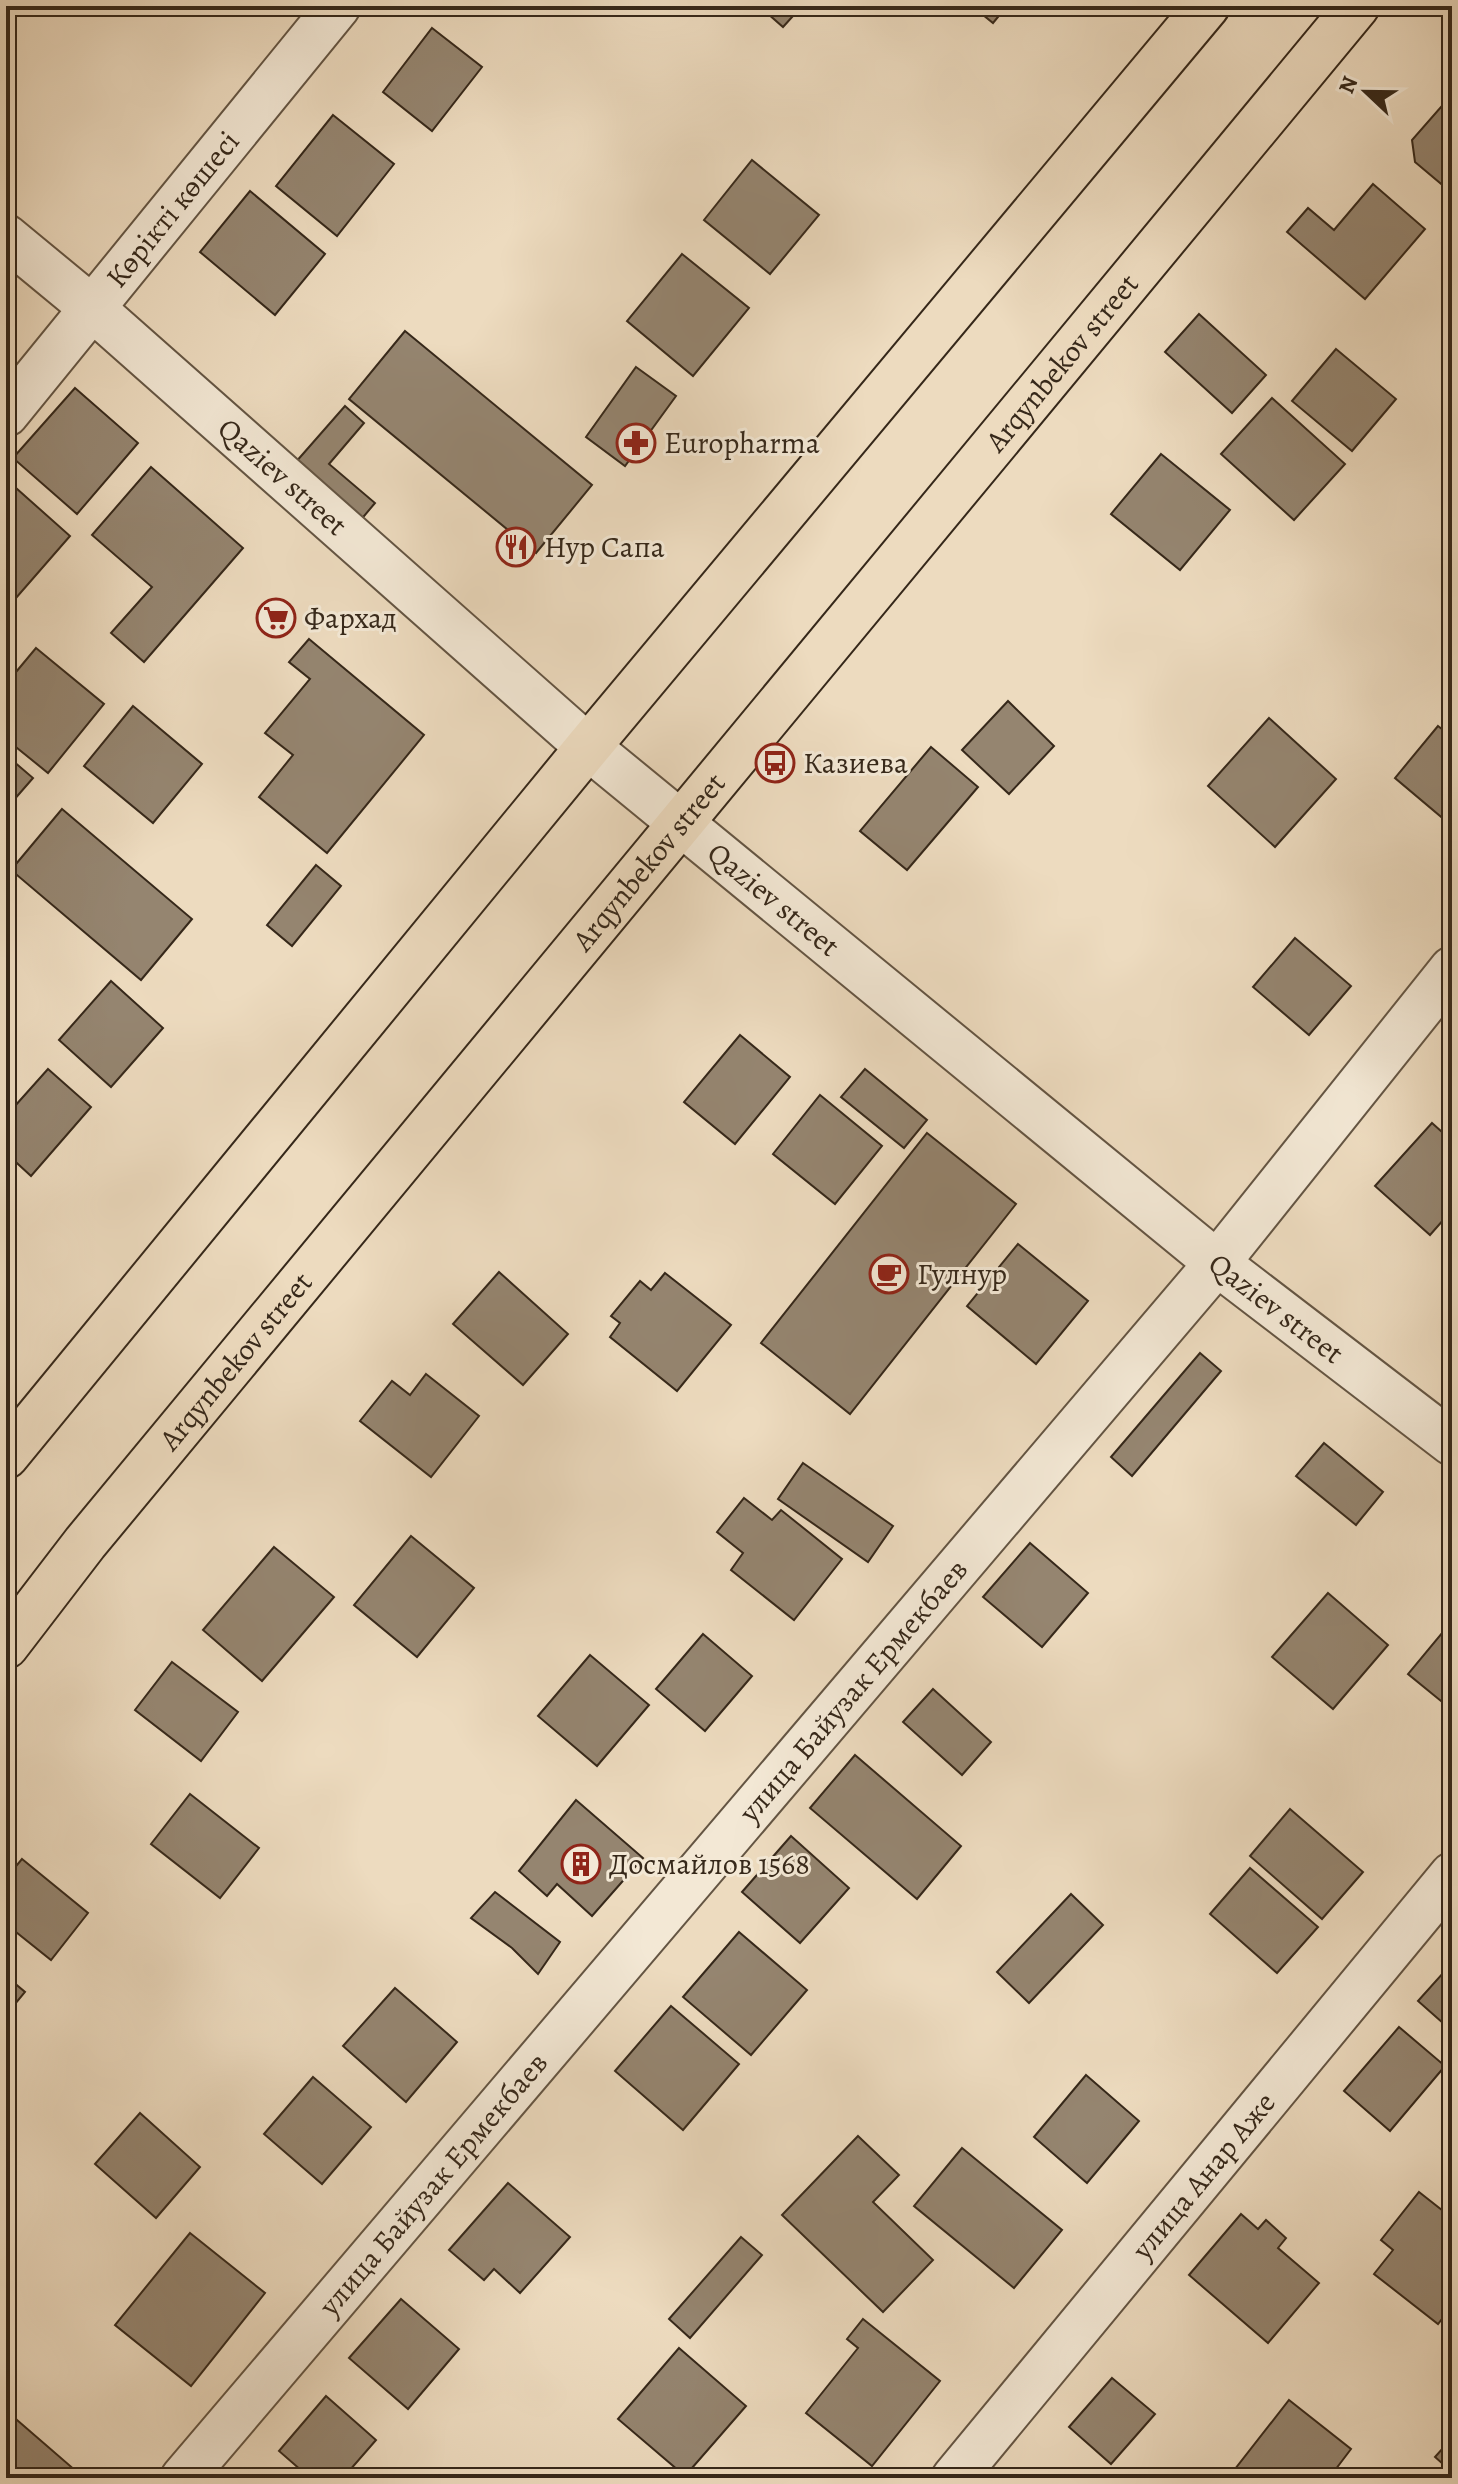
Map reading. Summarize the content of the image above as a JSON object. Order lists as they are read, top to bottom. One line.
{"streets":{"main road":["Arqynbekov street"],"street":["Көрікті көшесі","Qaziev street","улица Байузак Ермекбаев","улица Анар Аже"]},"crossings":[["Көрікті көшесі","Qaziev street"],["Arqynbekov street","Qaziev street"],["Qaziev street","улица Байузак Ермекбаев"]],"places":{"pharmacy":["Europharma"],"restaurant":["Нур Сапа"],"supermarket":["Фархад"],"bus stop":["Казиева"],"cafe":["Гулнур"],"building":["Досмайлов 1568"]},"north":"left"}
